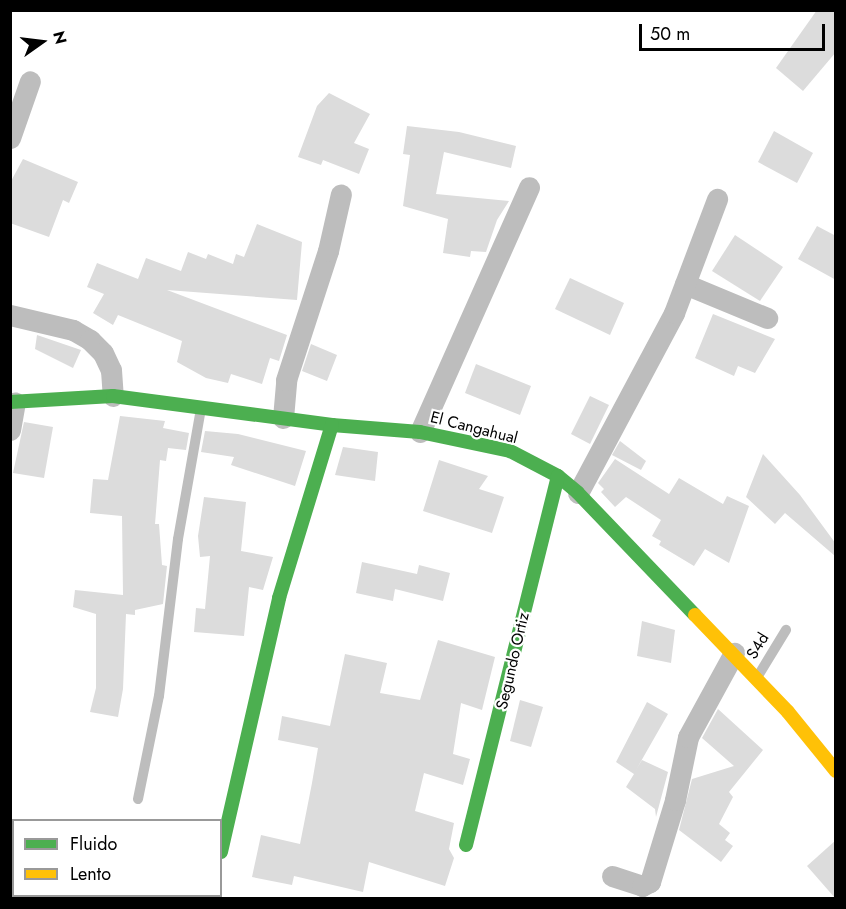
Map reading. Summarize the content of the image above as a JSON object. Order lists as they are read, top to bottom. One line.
{"streets":{"street":["El Cangahual","Segundo Ortiz"],"lane":["S4d"]},"crossings":[["El Cangahual","S4d"],["El Cangahual","Segundo Ortiz"]],"legend":["Fluido","Lento"],"scale_bar":"50 m","north":"right"}
